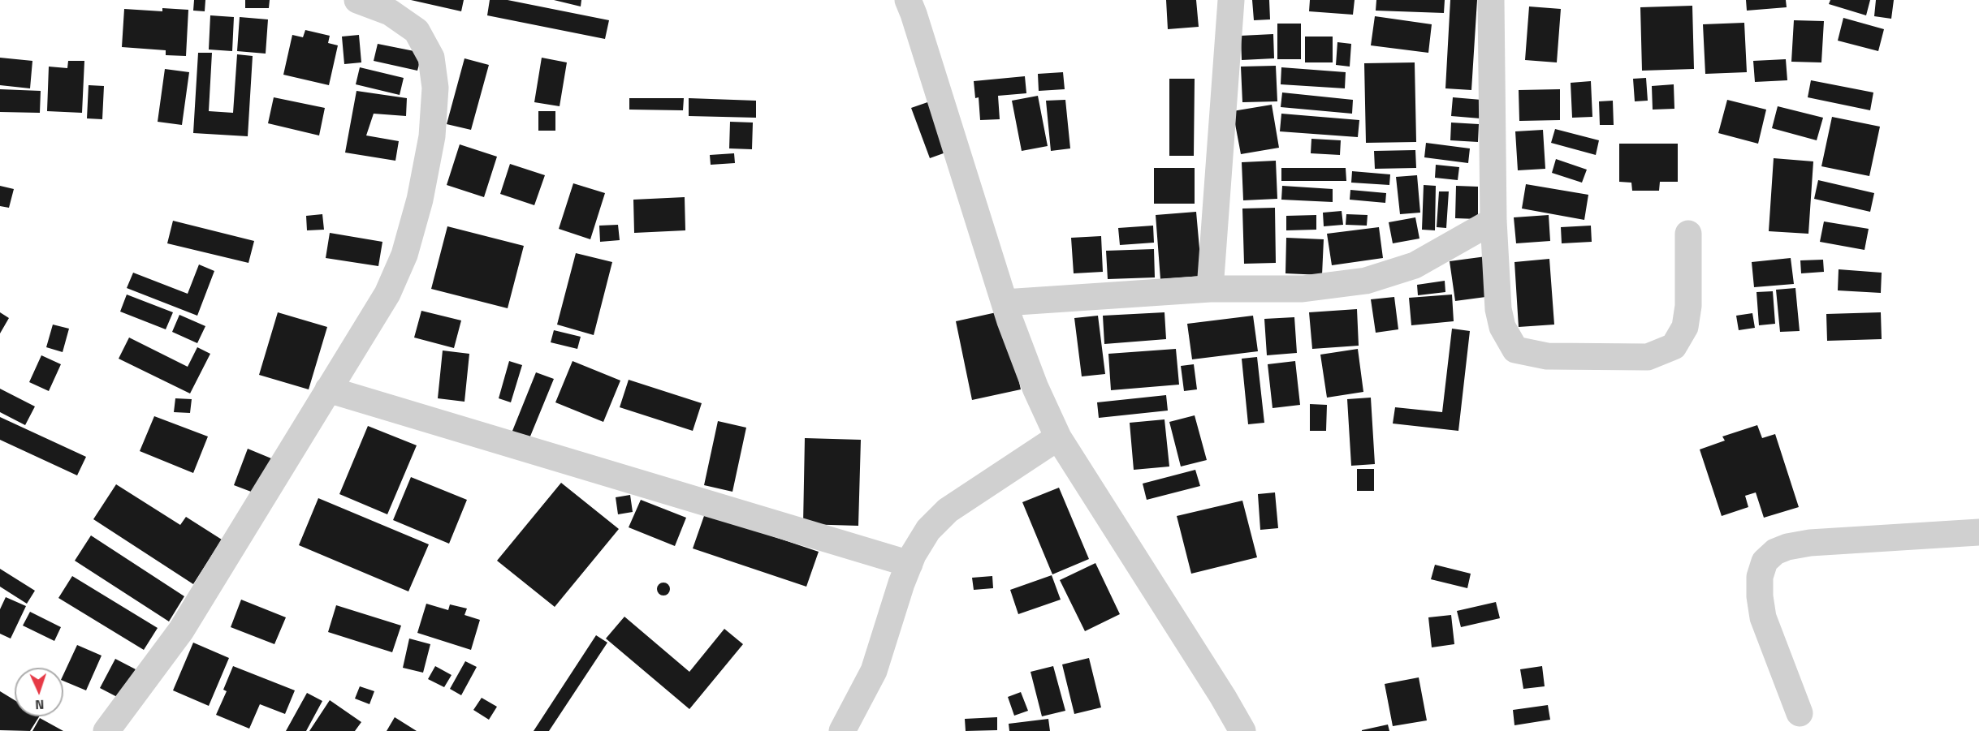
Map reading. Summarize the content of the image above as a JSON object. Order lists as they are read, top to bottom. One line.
{"north":"bottom"}
